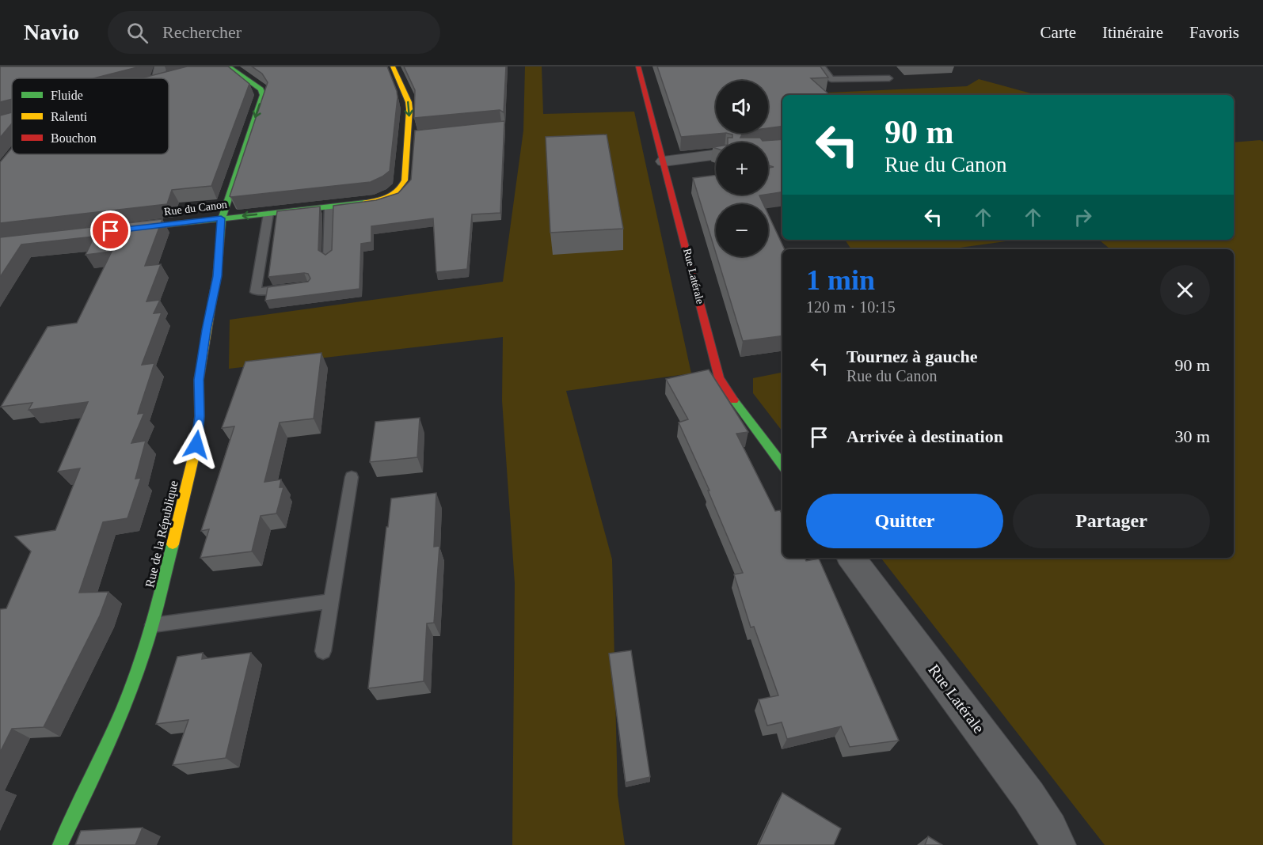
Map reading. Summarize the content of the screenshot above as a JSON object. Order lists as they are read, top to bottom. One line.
{"streets":{"street":["Rue du Canon","Rue Latérale","Rue de la République"]},"crossings":[["Rue du Canon","Rue de la République"]],"legend":["Fluide","Ralenti","Bouchon"],"page":{"header":"Navio","search":"Rechercher","nav":["Carte","Itinéraire","Favoris"],"map_buttons":["+","−"],"turn":["90 m","Rue du Canon"],"heading":["1 min","120 m · 10:15"],"list":[{"name":"Tournez à gauche","note":"Rue du Canon","value":"90 m"},{"name":"Arrivée à destination","value":"30 m"}],"buttons":["Quitter","Partager"]}}
